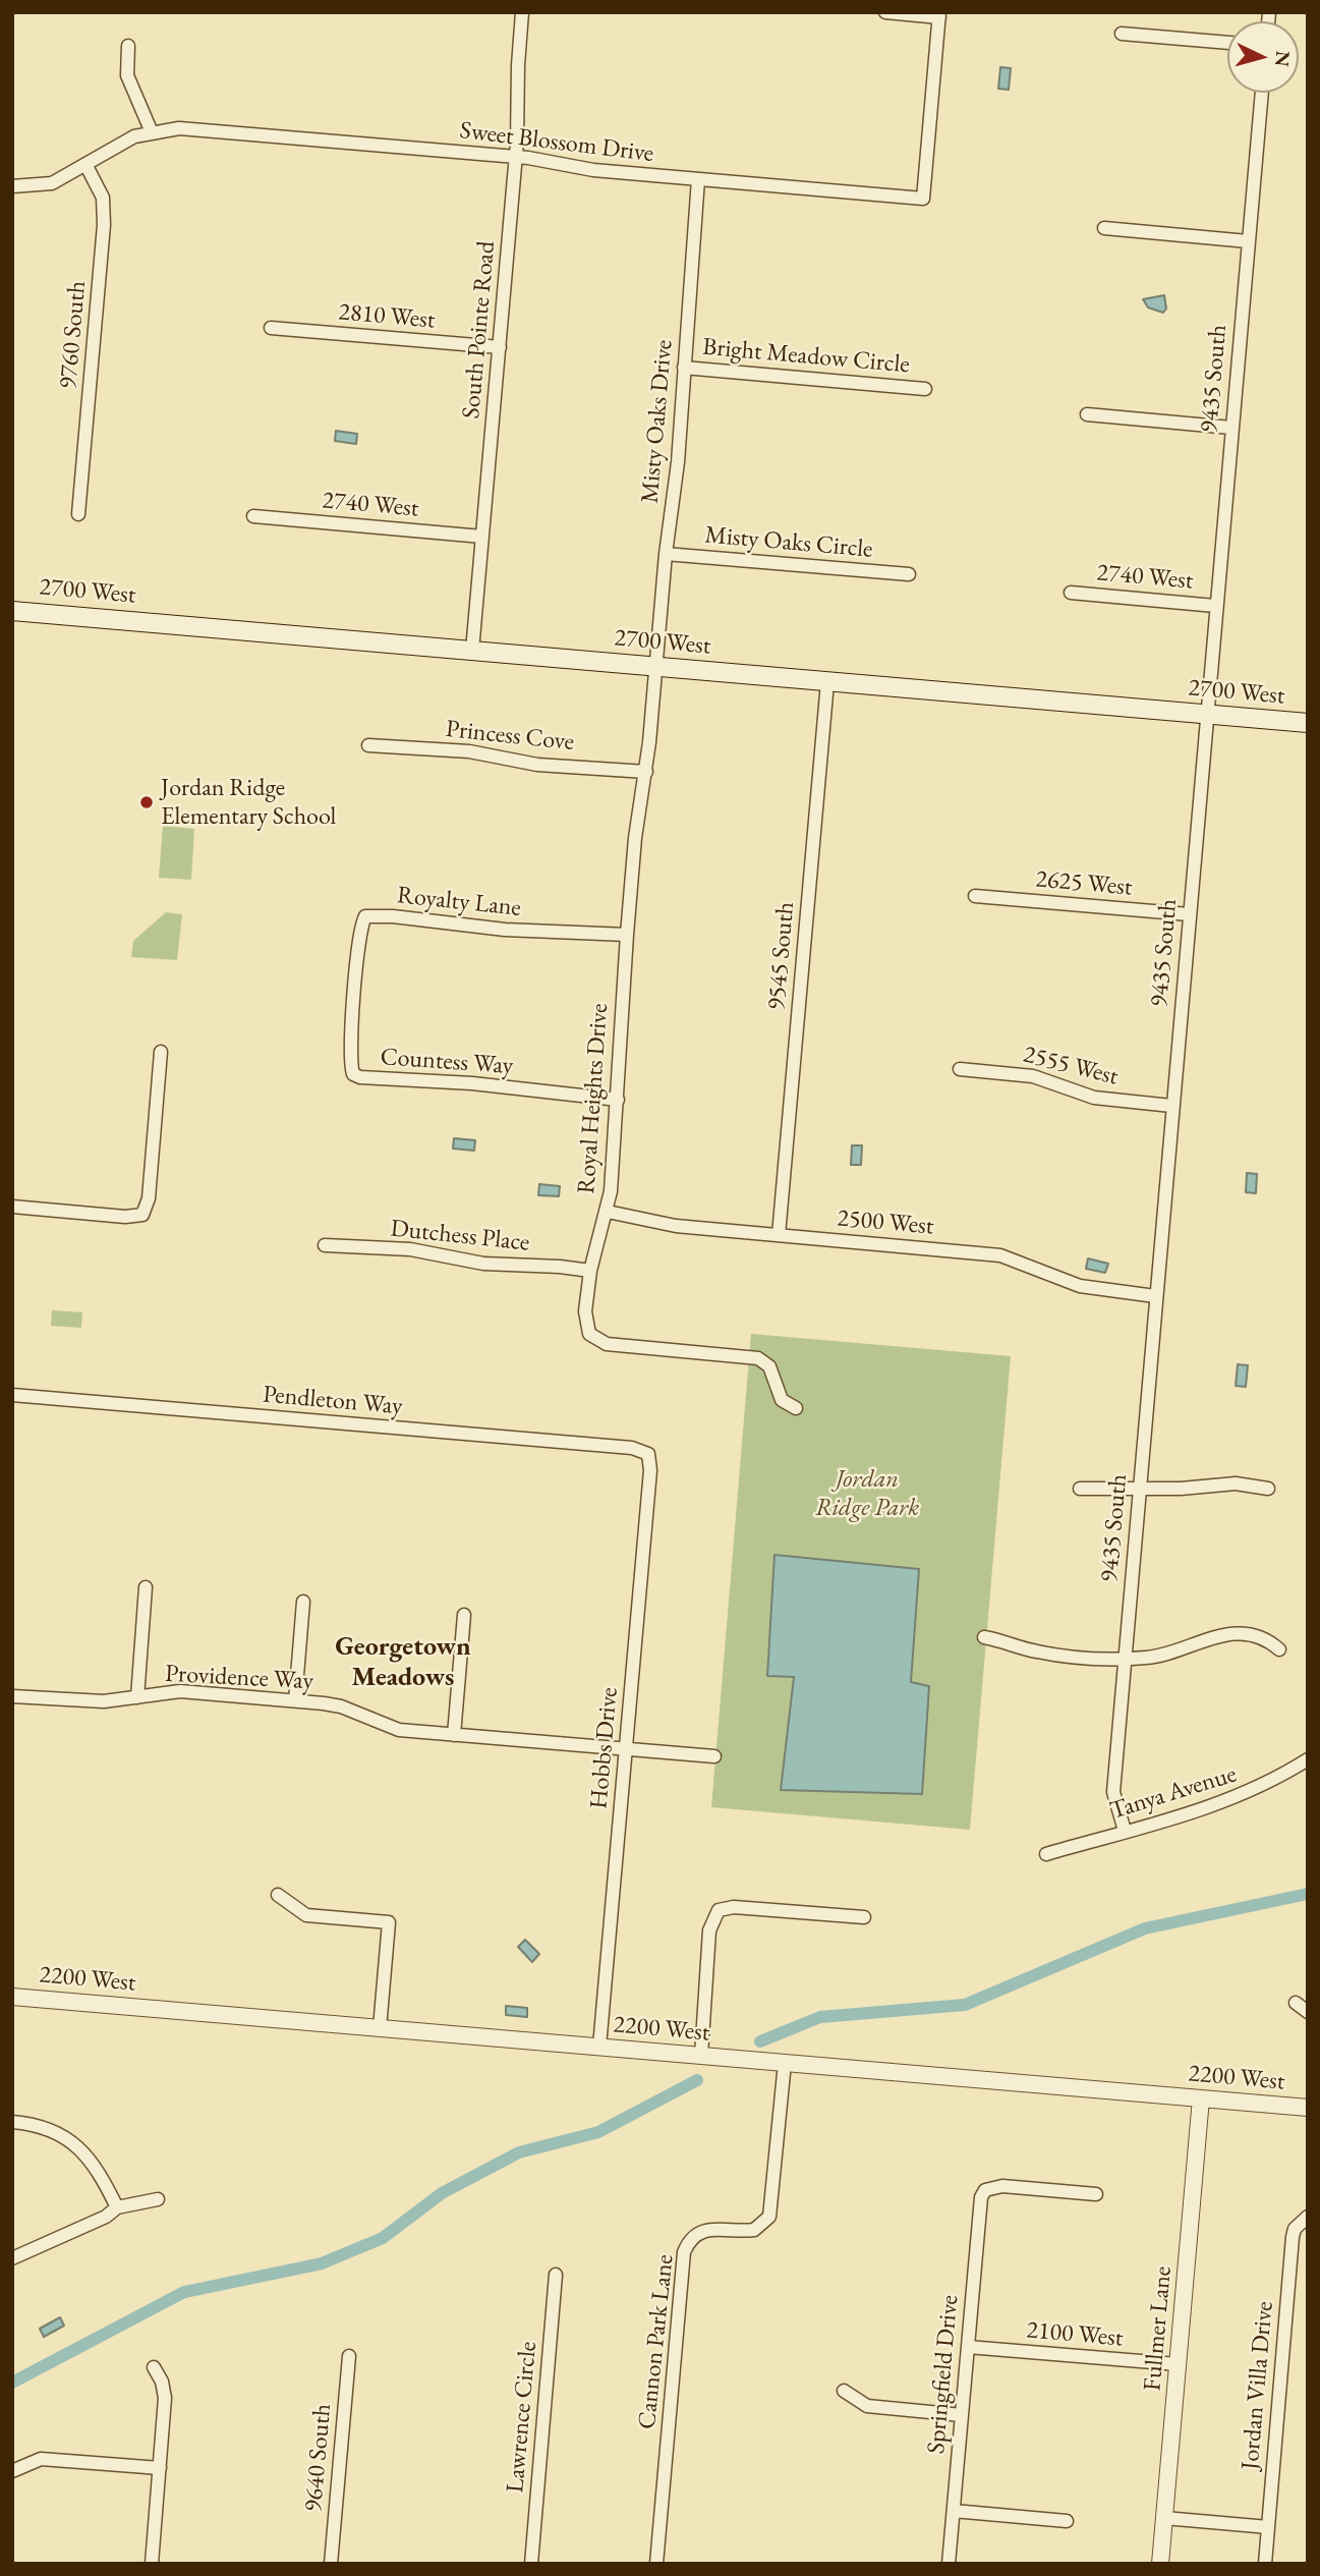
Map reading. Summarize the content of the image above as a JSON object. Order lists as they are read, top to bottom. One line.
{"streets":{"main road":["2700 West"],"street":["Sweet Blossom Drive","2810 West","South Pointe Road","9760 South","Bright Meadow Circle","9435 South","Misty Oaks Drive","2740 West","Misty Oaks Circle","Princess Cove","2625 West","Royalty Lane","9545 South","Countess Way","2555 West","Royal Heights Drive","2500 West","Dutchess Place","Pendleton Way","Providence Way","Hobbs Drive","Tanya Avenue","2200 West","Fullmer Lane","2100 West","Cannon Park Lane","Springfield Drive","Jordan Villa Drive","Lawrence Circle","9640 South"]},"crossings":[["Sweet Blossom Drive","South Pointe Road"],["Sweet Blossom Drive","9760 South"],["Sweet Blossom Drive","Misty Oaks Drive"],["2810 West","South Pointe Road"],["South Pointe Road","2740 West"],["South Pointe Road","2700 West"],["Bright Meadow Circle","Misty Oaks Drive"],["9435 South","2740 West"],["9435 South","2700 West"],["9435 South","2625 West"],["9435 South","2555 West"],["9435 South","2500 West"],["9435 South","Tanya Avenue"],["Misty Oaks Drive","Misty Oaks Circle"],["Misty Oaks Drive","2700 West"],["Misty Oaks Drive","Royal Heights Drive"],["2700 West","9545 South"],["2700 West","Royal Heights Drive"],["Princess Cove","Royal Heights Drive"],["Royalty Lane","Countess Way"],["Royalty Lane","Royal Heights Drive"],["9545 South","2500 West"],["Countess Way","Royal Heights Drive"],["Royal Heights Drive","2500 West"],["Royal Heights Drive","Dutchess Place"],["Pendleton Way","Hobbs Drive"],["Providence Way","Hobbs Drive"],["Hobbs Drive","2200 West"],["2200 West","Fullmer Lane"],["2200 West","Cannon Park Lane"],["Fullmer Lane","2100 West"],["2100 West","Springfield Drive"]],"districts":["Georgetown Meadows"],"parks":["Jordan Ridge Park"],"places":["Jordan Ridge Elementary School"],"north":"right"}
